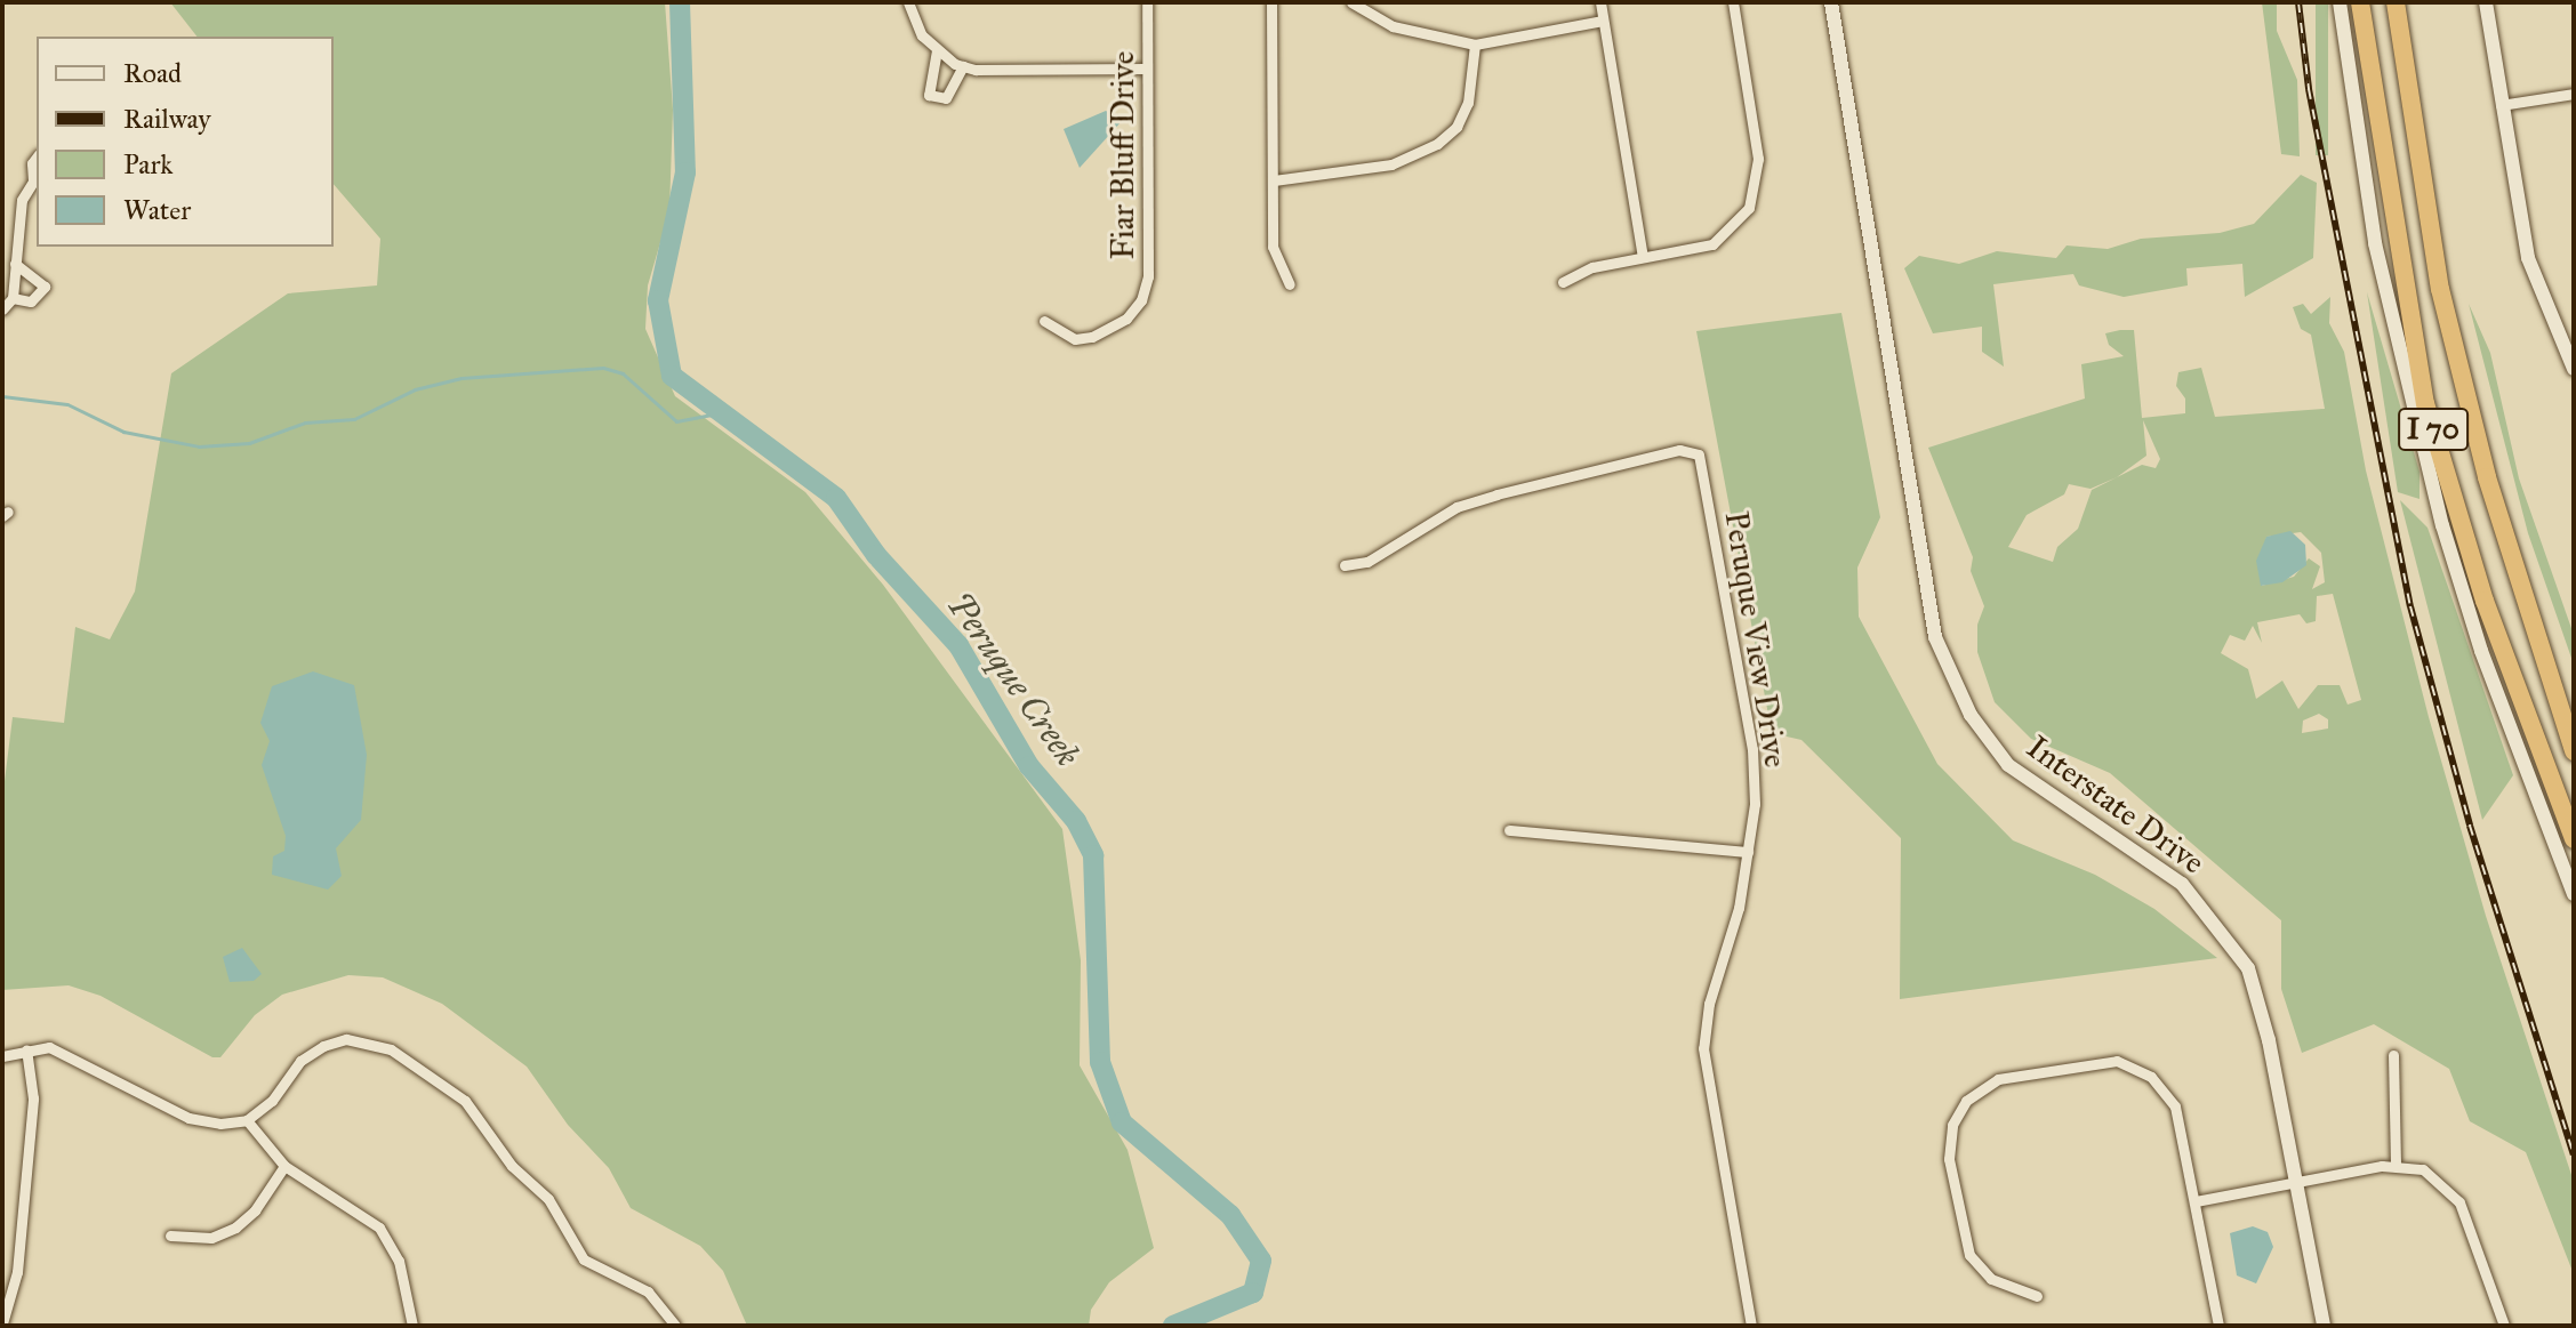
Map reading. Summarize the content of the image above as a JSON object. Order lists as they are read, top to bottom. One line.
{"streets":{"highway":["I 70"],"main road":["Interstate Drive"],"street":["Fiar Bluff Drive","Peruque View Drive"]},"water":["Peruque Creek"],"legend":["Road","Railway","Park","Water"]}
